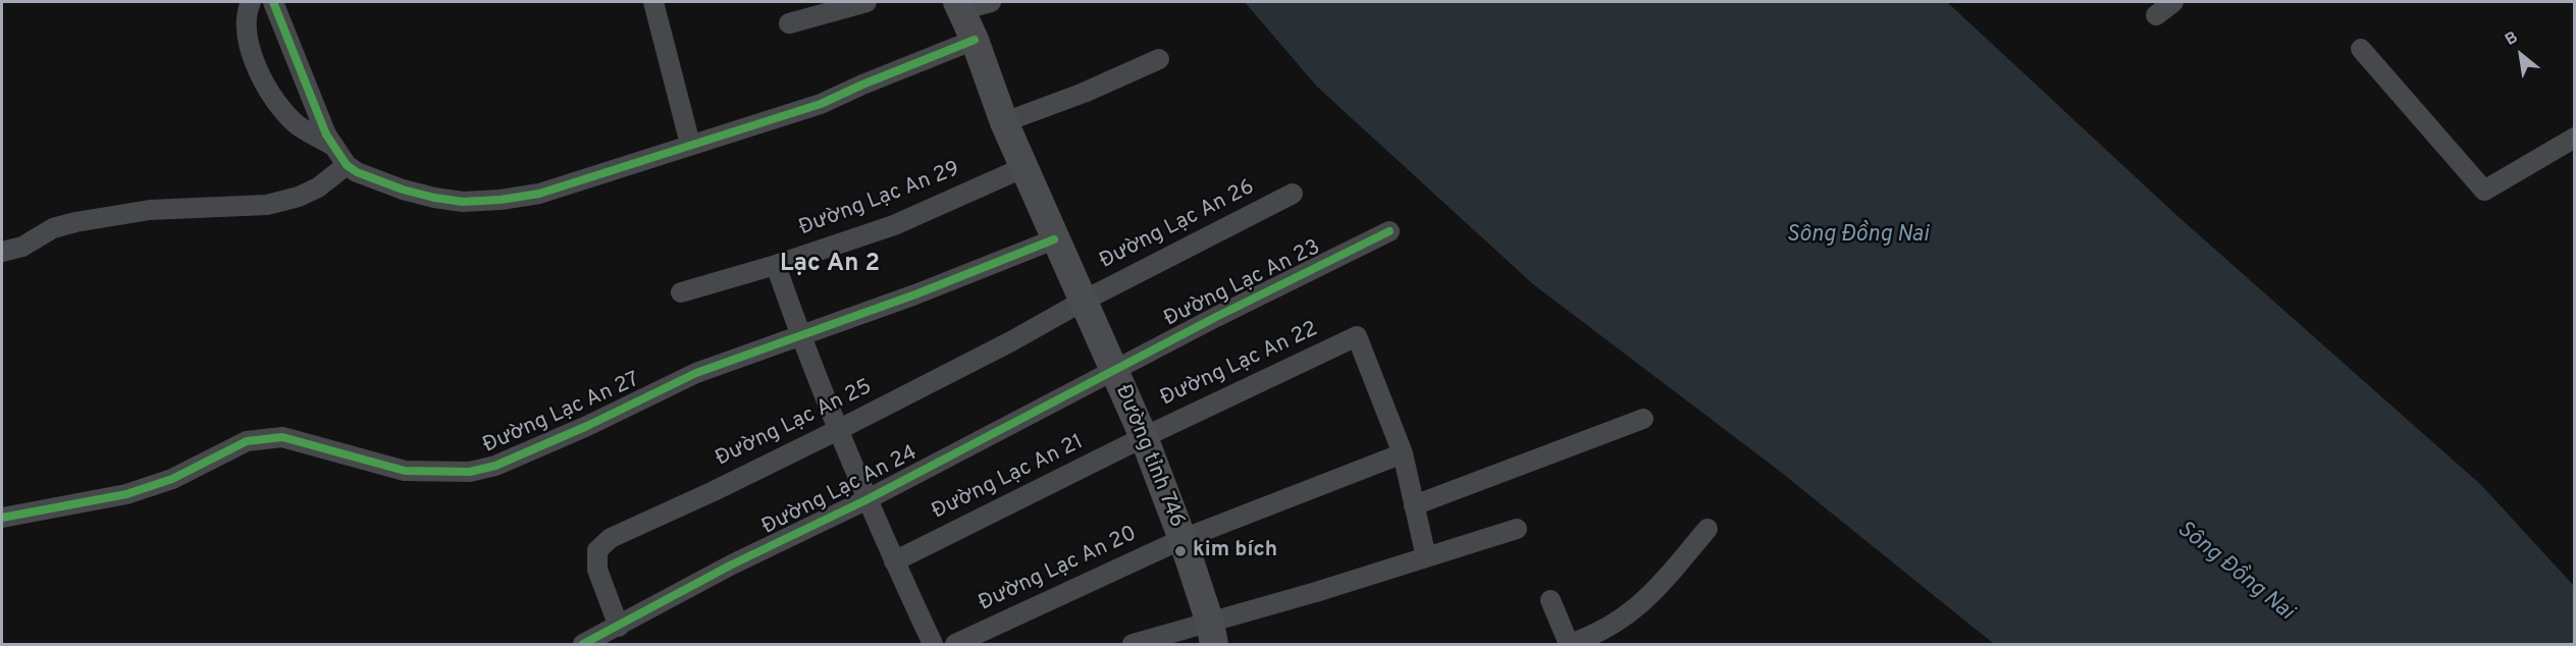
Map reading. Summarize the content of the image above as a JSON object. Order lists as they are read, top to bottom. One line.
{"streets":{"main road":["Đường tỉnh 746"],"street":["Đường Lạc An 29","Đường Lạc An 26","Đường Lạc An 23","Đường Lạc An 22","Đường Lạc An 27","Đường Lạc An 25","Đường Lạc An 21","Đường Lạc An 24","Đường Lạc An 20"]},"crossings":[["Đường Lạc An 29","Đường tỉnh 746"],["Đường Lạc An 26","Đường Lạc An 25"],["Đường Lạc An 26","Đường tỉnh 746"],["Đường Lạc An 23","Đường tỉnh 746"],["Đường Lạc An 23","Đường Lạc An 24"],["Đường Lạc An 22","Đường tỉnh 746"],["Đường Lạc An 22","Đường Lạc An 21"],["Đường Lạc An 22","Đường Lạc An 20"],["Đường Lạc An 27","Đường tỉnh 746"],["Đường Lạc An 25","Đường tỉnh 746"],["Đường Lạc An 25","Đường Lạc An 24"],["Đường tỉnh 746","Đường Lạc An 21"],["Đường tỉnh 746","Đường Lạc An 24"],["Đường tỉnh 746","Đường Lạc An 20"]],"districts":["Lạc An 2"],"water":["Sông Đồng Nai"],"places":["kim bích"],"north":"top left"}
